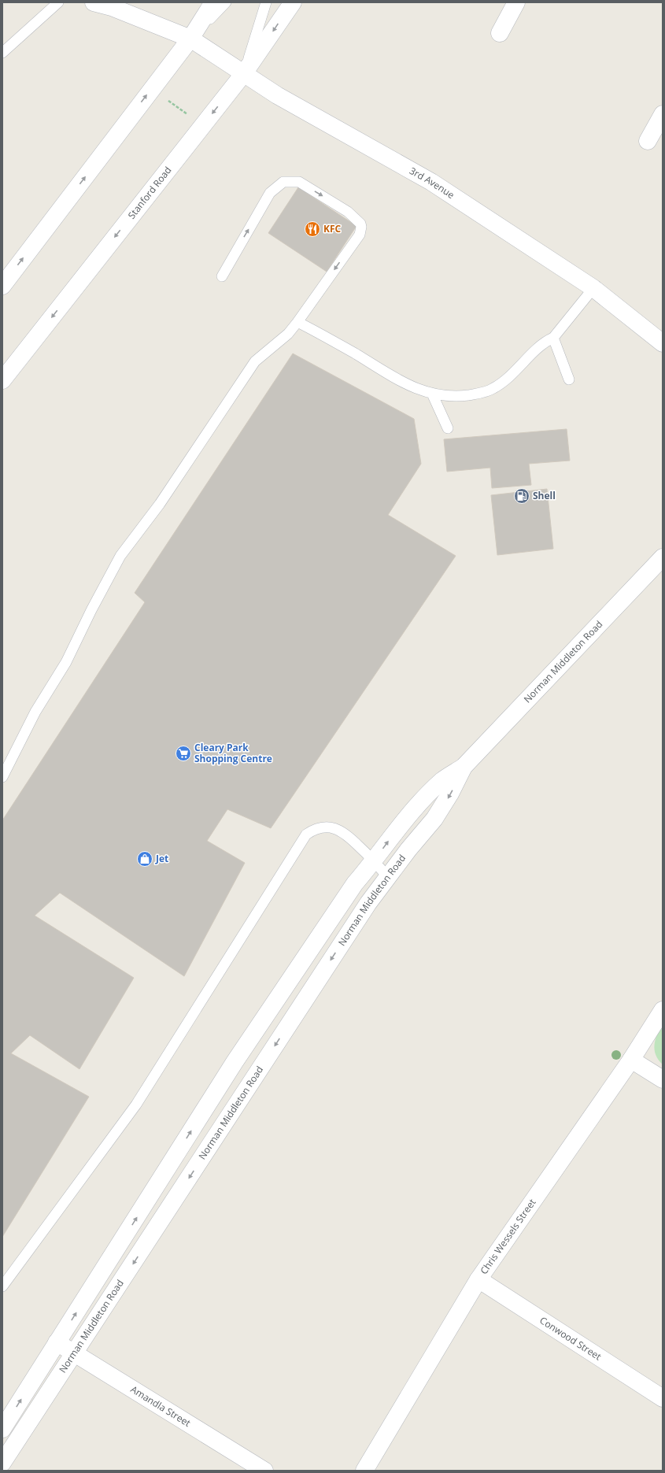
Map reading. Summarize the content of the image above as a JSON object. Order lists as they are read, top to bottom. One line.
{"streets":{"street":["3rd Avenue","Stanford Road","Norman Middleton Road","Chris Wessels Street","Conwood Street","Amandla Street"]},"crossings":[["3rd Avenue","Stanford Road"],["Norman Middleton Road","Amandla Street"],["Chris Wessels Street","Conwood Street"]],"places":{"restaurant":["KFC"],"fuel station":["Shell"],"supermarket":["Cleary Park Shopping Centre"],"shop":["Jet"]}}
